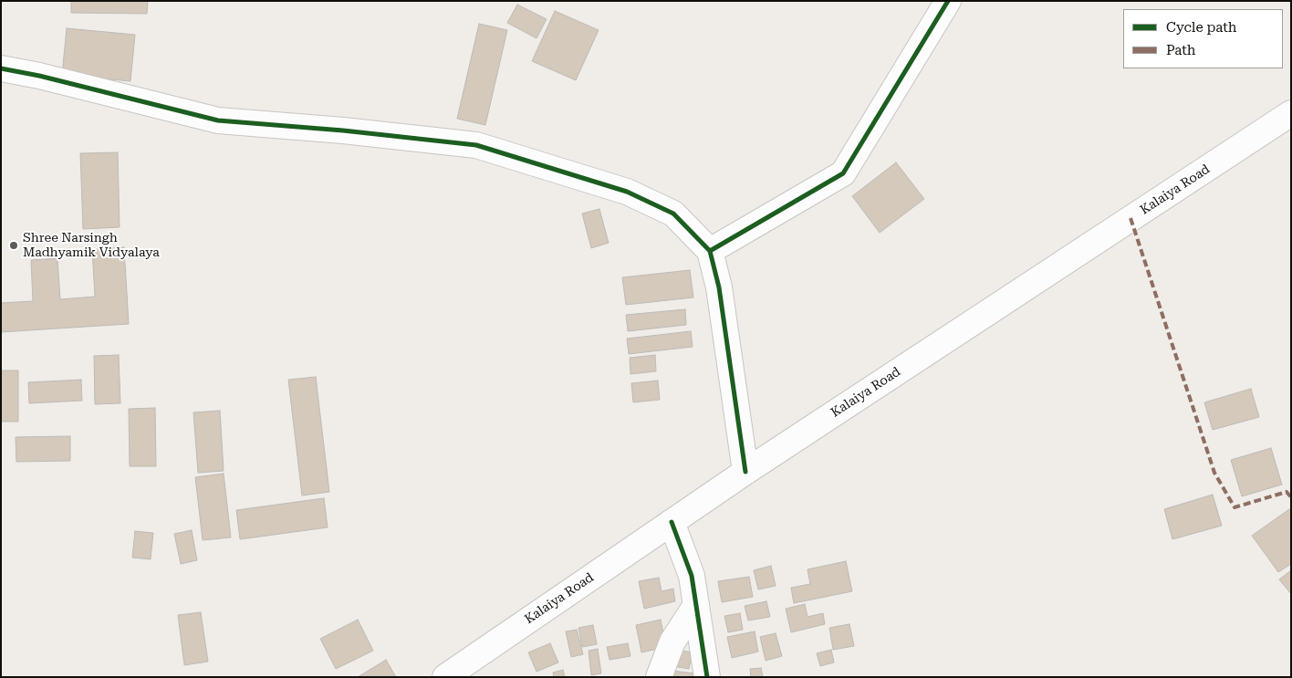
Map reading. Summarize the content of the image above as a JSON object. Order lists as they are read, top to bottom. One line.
{"streets":{"street":["Kalaiya Road"]},"places":["Shree Narsingh Madhyamik Vidyalaya"],"legend":["Cycle path","Path"]}
